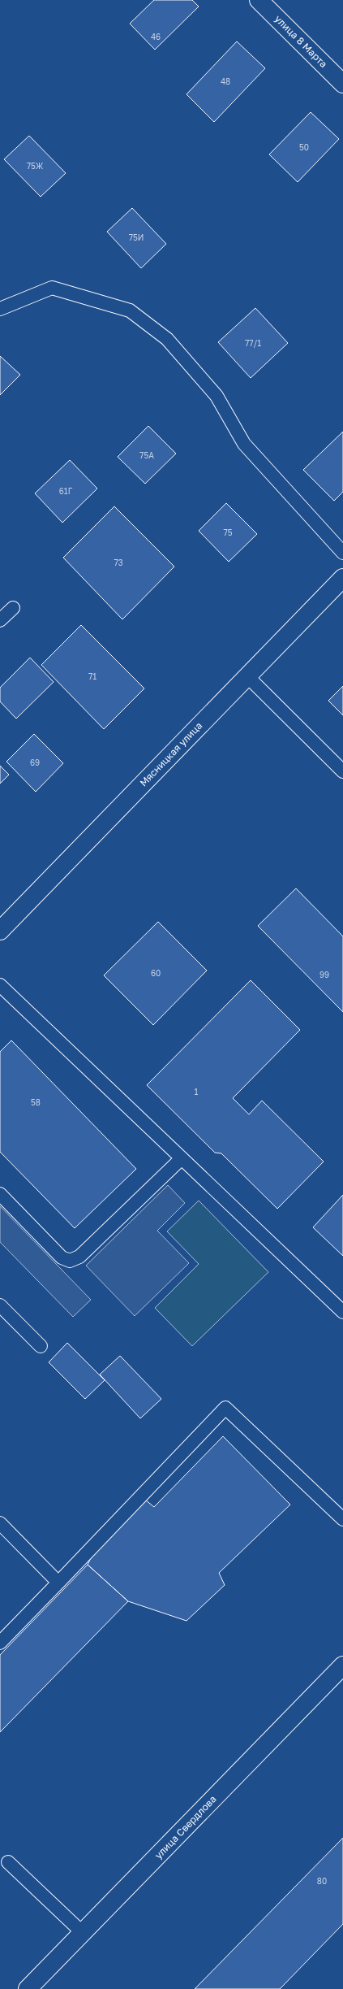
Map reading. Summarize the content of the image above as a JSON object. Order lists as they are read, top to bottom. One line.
{"streets":{"street":["улица 8 Марта","Мясницкая улица","улица Свердлова"]},"house_numbers":["46","48","50","75Ж","75И","77/1","75А","61Г","75","73","71","69","60","99","1","58","80"]}
